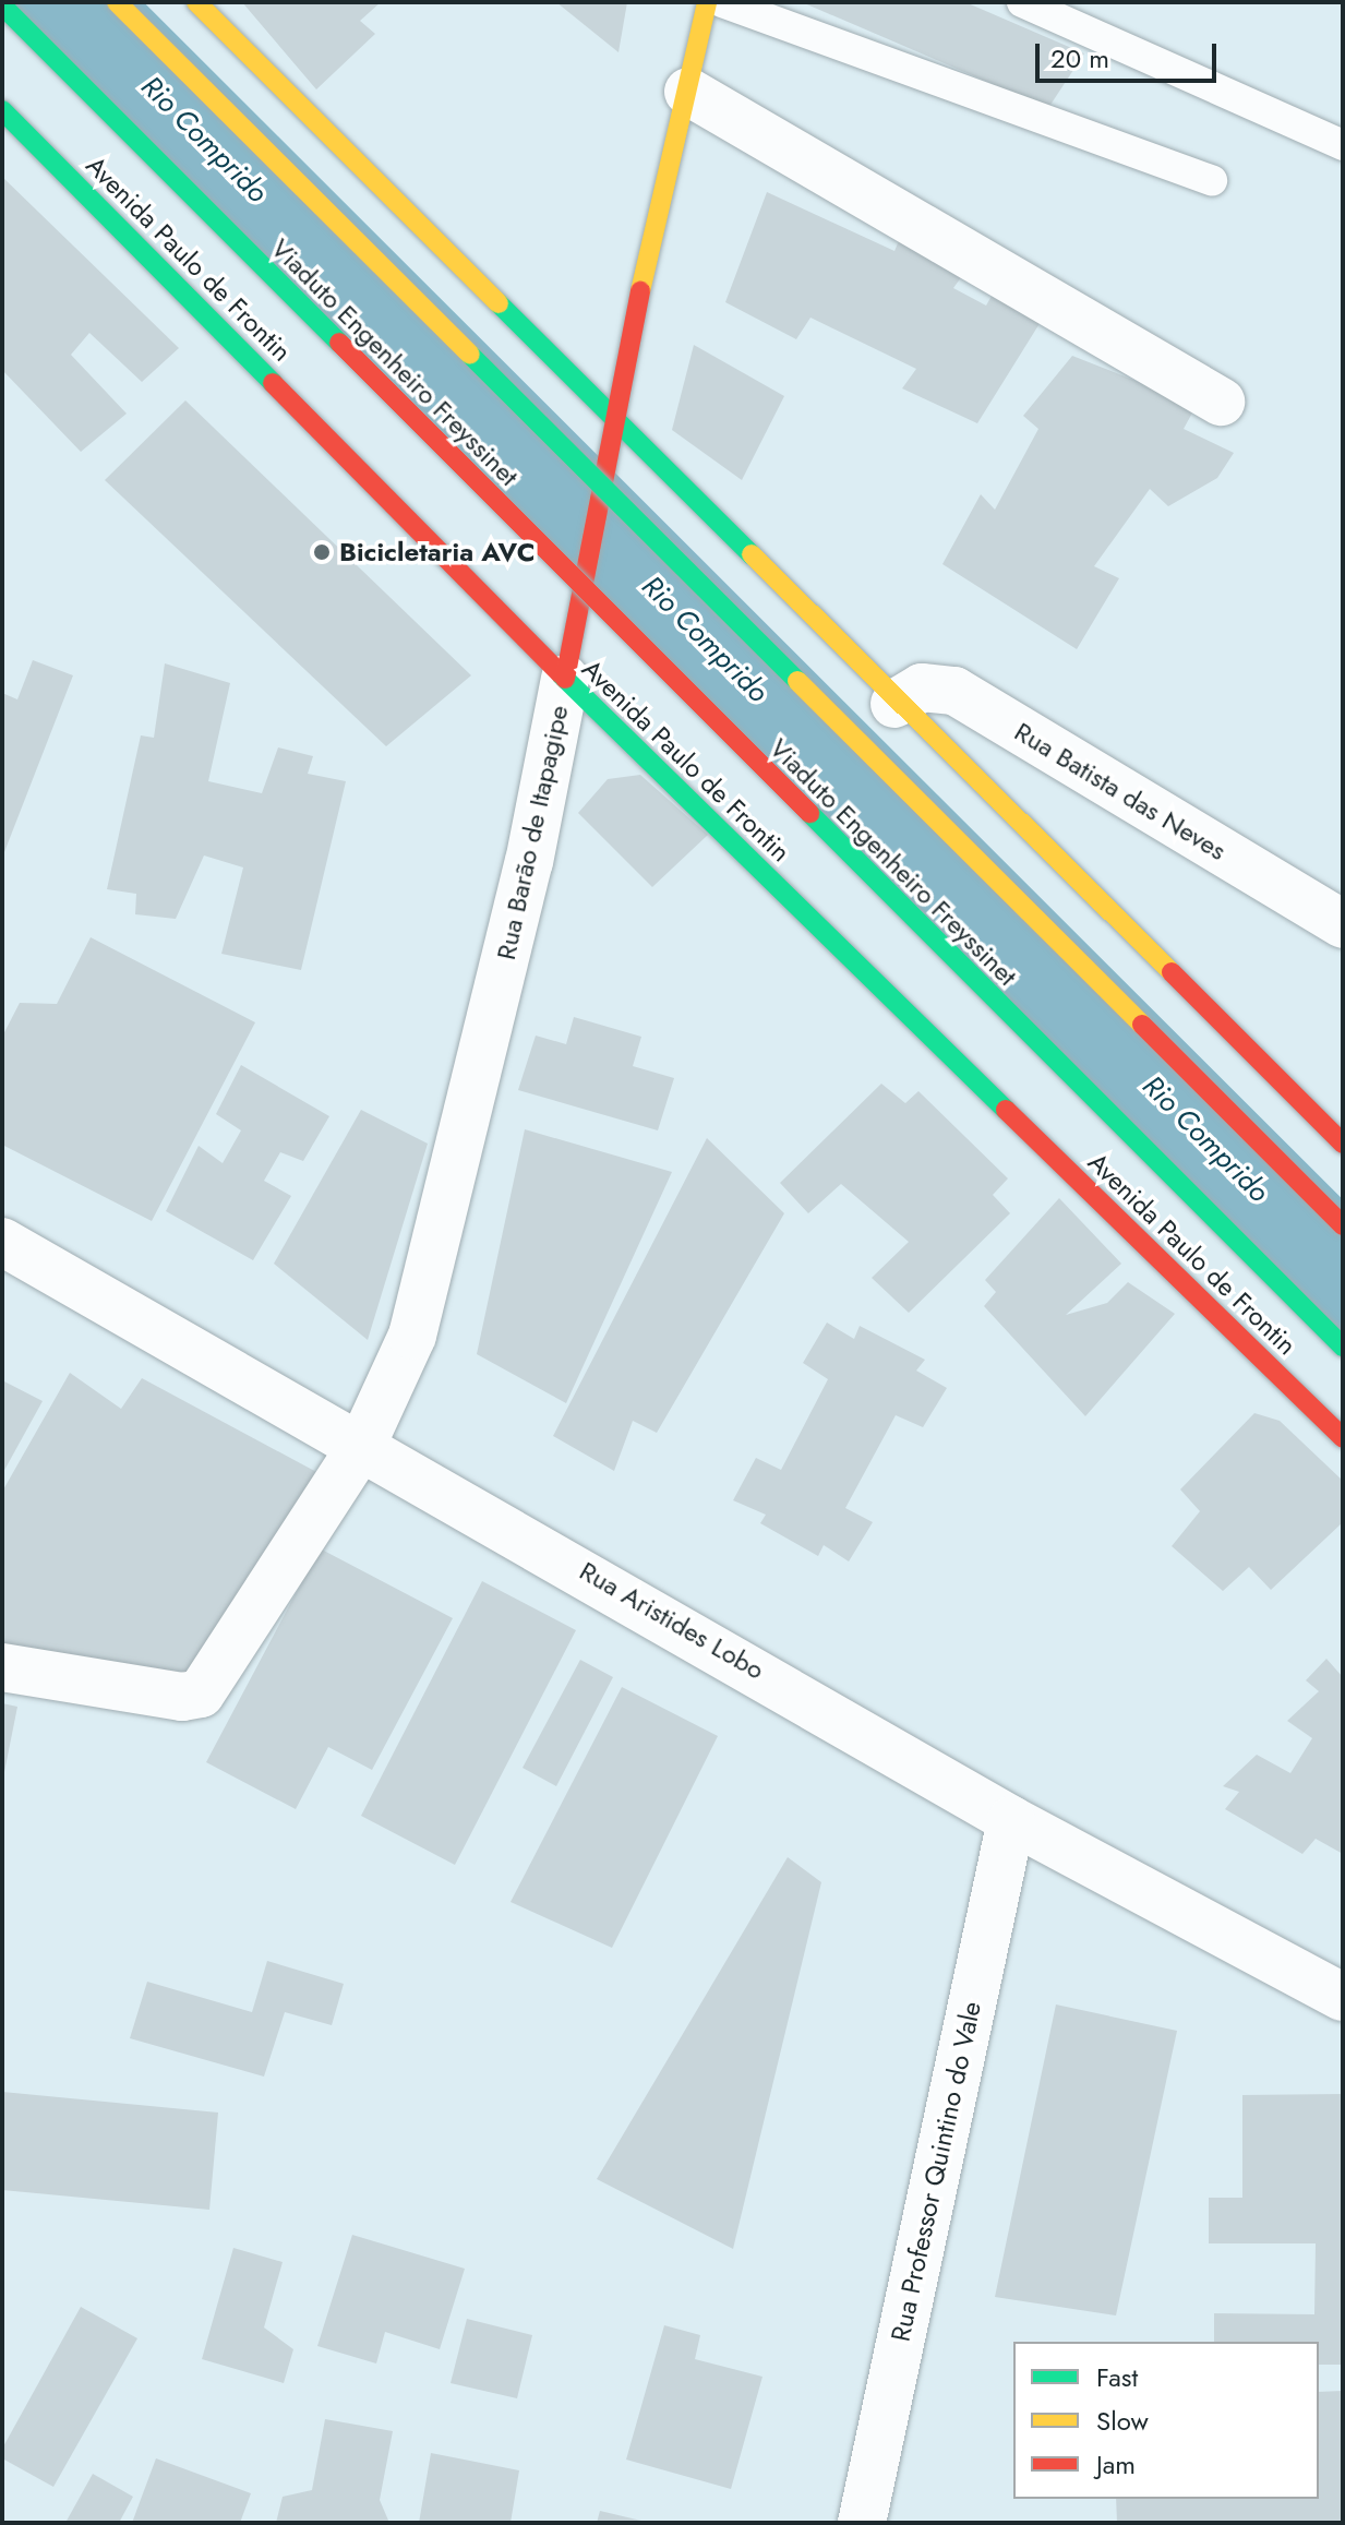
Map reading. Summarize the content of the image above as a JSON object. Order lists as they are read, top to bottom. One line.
{"streets":{"main road":["Avenida Paulo de Frontin","Viaduto Engenheiro Freyssinet","Rua Barão de Itapagipe"],"street":["Rua Batista das Neves","Rua Aristides Lobo","Rua Professor Quintino do Vale"]},"crossings":[["Avenida Paulo de Frontin","Rua Barão de Itapagipe"],["Rua Barão de Itapagipe","Rua Aristides Lobo"],["Rua Aristides Lobo","Rua Professor Quintino do Vale"]],"water":["Rio Comprido"],"places":["Bicicletaria AVC"],"legend":["Fast","Slow","Jam"],"scale_bar":"20 m"}
